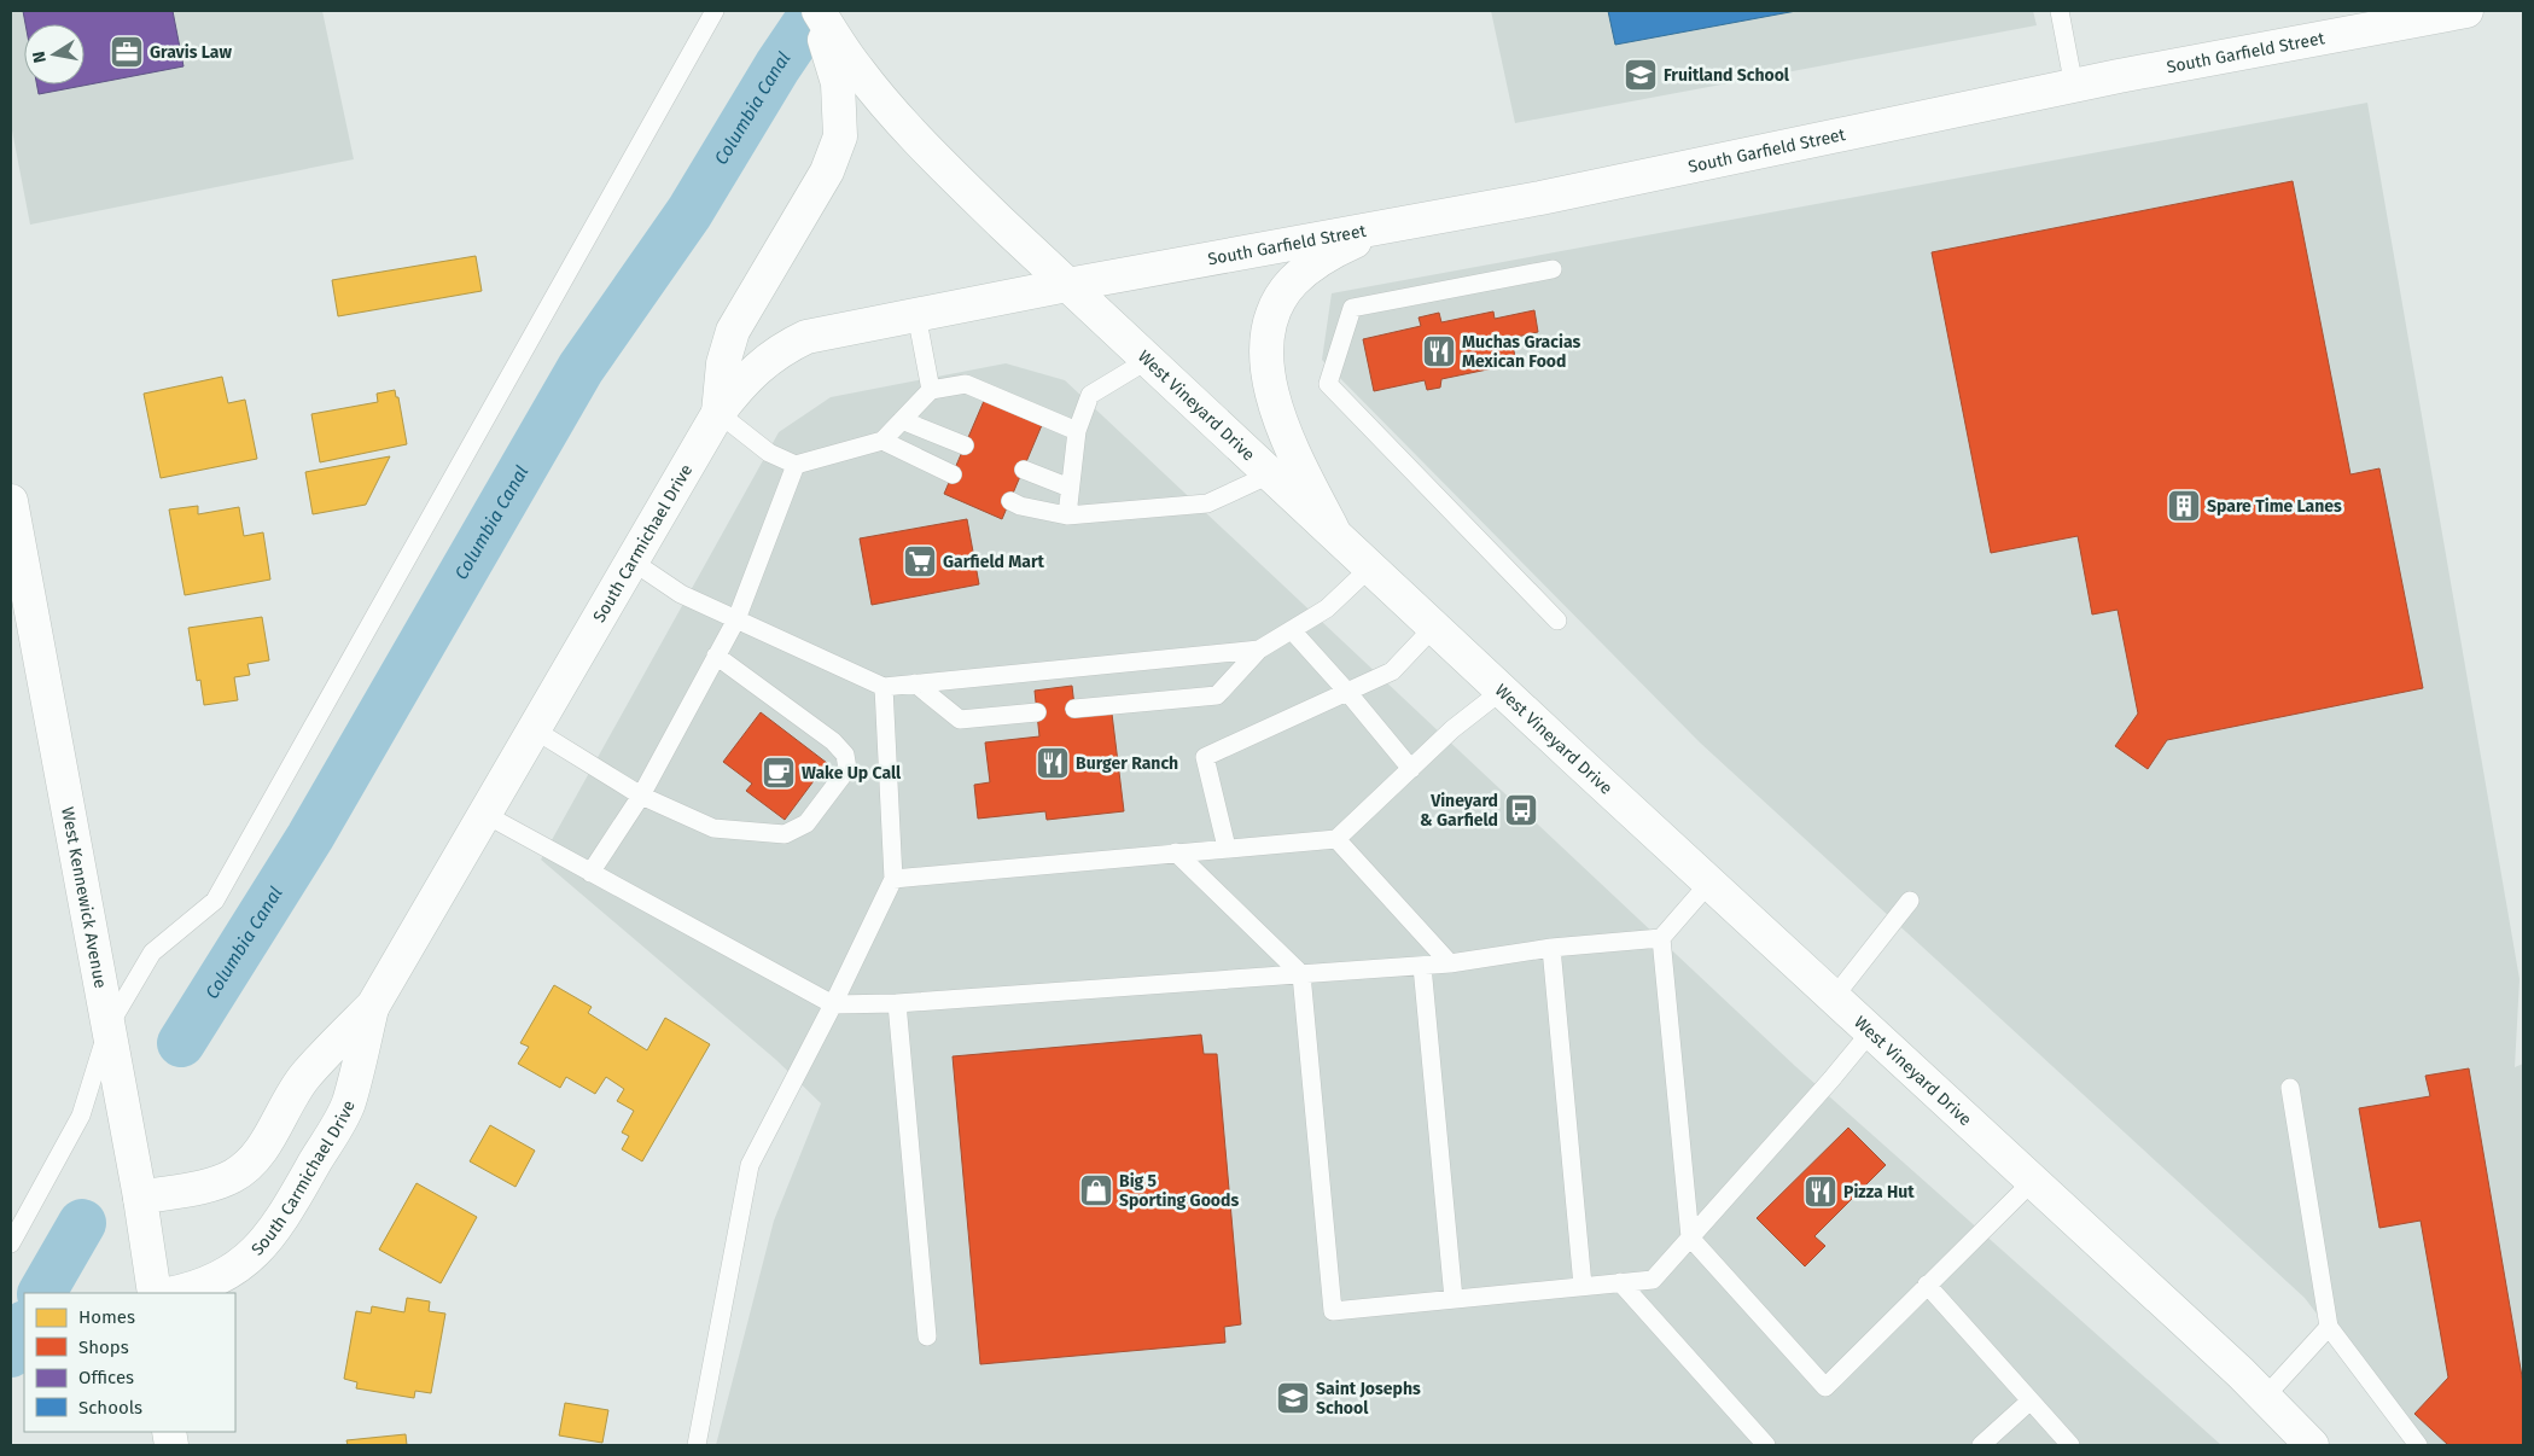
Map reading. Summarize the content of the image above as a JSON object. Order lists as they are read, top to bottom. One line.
{"streets":{"main road":["South Garfield Street","West Vineyard Drive","South Carmichael Drive","West Kennewick Avenue"]},"crossings":[["South Garfield Street","West Vineyard Drive"],["South Garfield Street","South Carmichael Drive"],["West Vineyard Drive","South Carmichael Drive"],["South Carmichael Drive","West Kennewick Avenue"]],"water":["Columbia Canal"],"places":{"office":["Gravis Law"],"school or university":["Fruitland School","Saint Josephs School"],"restaurant":["Muchas Gracias Mexican Food","Burger Ranch","Pizza Hut"],"building":["Spare Time Lanes"],"supermarket":["Garfield Mart"],"cafe":["Wake Up Call"],"bus stop":["Vineyard & Garfield"],"shop":["Big 5 Sporting Goods"]},"legend":["Homes","Shops","Offices","Schools"],"north":"left"}
